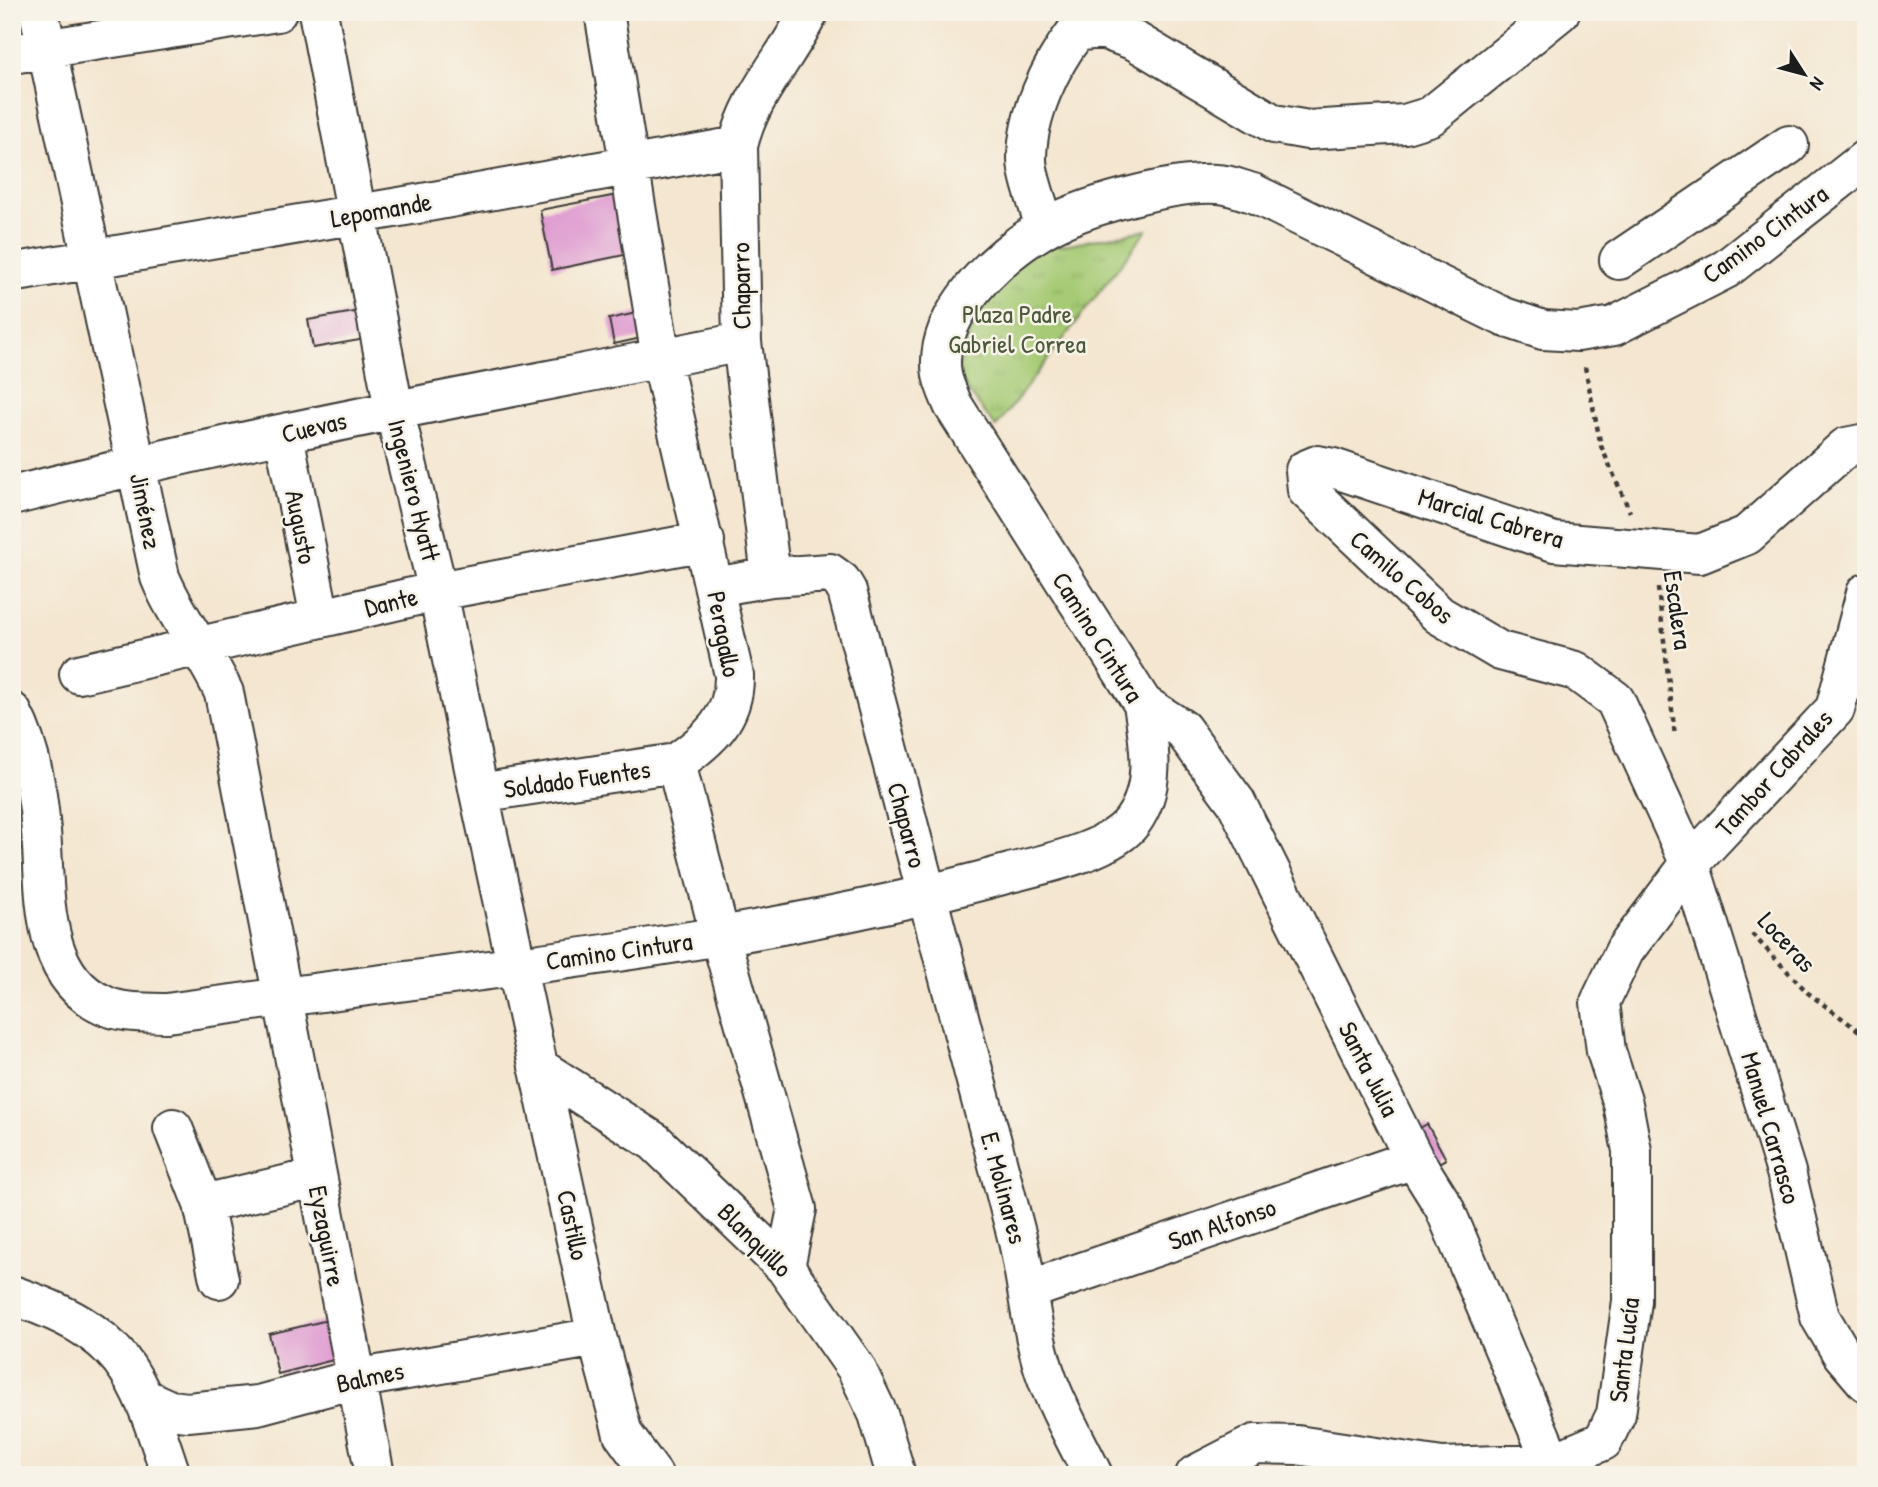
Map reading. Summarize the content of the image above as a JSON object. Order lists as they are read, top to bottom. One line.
{"streets":{"street":["Lepomande","Camino Cintura","Chaparro","Cuevas","Ingeniero Hyatt","Jiménez","Marcial Cabrera","Augusto","Camilo Cobos","Dante","Peragallo","Tambor Cabrales","Soldado Fuentes","Santa Julia","Manuel Carrasco","E. Molinares","San Alfonso","Castillo","Eyzaguirre","Blanquillo","Santa Lucía","Balmes"],"path":["Escalera","Loceras"]},"crossings":[["Lepomande","Chaparro"],["Lepomande","Ingeniero Hyatt"],["Lepomande","Jiménez"],["Lepomande","Peragallo"],["Camino Cintura","Chaparro"],["Camino Cintura","Ingeniero Hyatt"],["Camino Cintura","Jiménez"],["Camino Cintura","Escalera"],["Camino Cintura","Santa Julia"],["Camino Cintura","E. Molinares"],["Camino Cintura","Castillo"],["Camino Cintura","Eyzaguirre"],["Chaparro","Cuevas"],["Chaparro","Peragallo"],["Chaparro","E. Molinares"],["Cuevas","Ingeniero Hyatt"],["Cuevas","Jiménez"],["Cuevas","Augusto"],["Cuevas","Peragallo"],["Ingeniero Hyatt","Dante"],["Ingeniero Hyatt","Soldado Fuentes"],["Ingeniero Hyatt","Castillo"],["Jiménez","Dante"],["Jiménez","Eyzaguirre"],["Marcial Cabrera","Camilo Cobos"],["Marcial Cabrera","Escalera"],["Augusto","Dante"],["Camilo Cobos","Tambor Cabrales"],["Camilo Cobos","Manuel Carrasco"],["Camilo Cobos","Santa Lucía"],["Dante","Peragallo"],["Peragallo","Soldado Fuentes"],["Tambor Cabrales","Manuel Carrasco"],["Tambor Cabrales","Santa Lucía"],["Santa Julia","San Alfonso"],["Santa Julia","Santa Lucía"],["Manuel Carrasco","Santa Lucía"],["E. Molinares","San Alfonso"],["Castillo","Blanquillo"],["Castillo","Balmes"],["Eyzaguirre","Balmes"]],"parks":["Plaza Padre Gabriel Correa"],"north":"bottom right"}
